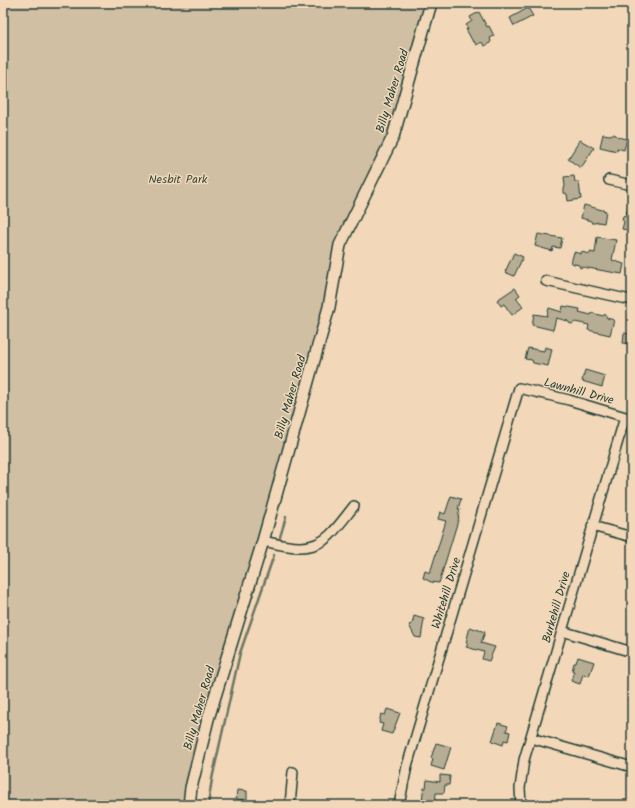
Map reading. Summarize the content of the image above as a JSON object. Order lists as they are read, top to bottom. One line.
{"streets":{"main road":["Billy Maher Road"],"street":["Lawnhill Drive","Whitehill Drive","Burkehill Drive"]},"crossings":[["Lawnhill Drive","Whitehill Drive"],["Lawnhill Drive","Burkehill Drive"]],"parks":["Nesbit Park"]}
